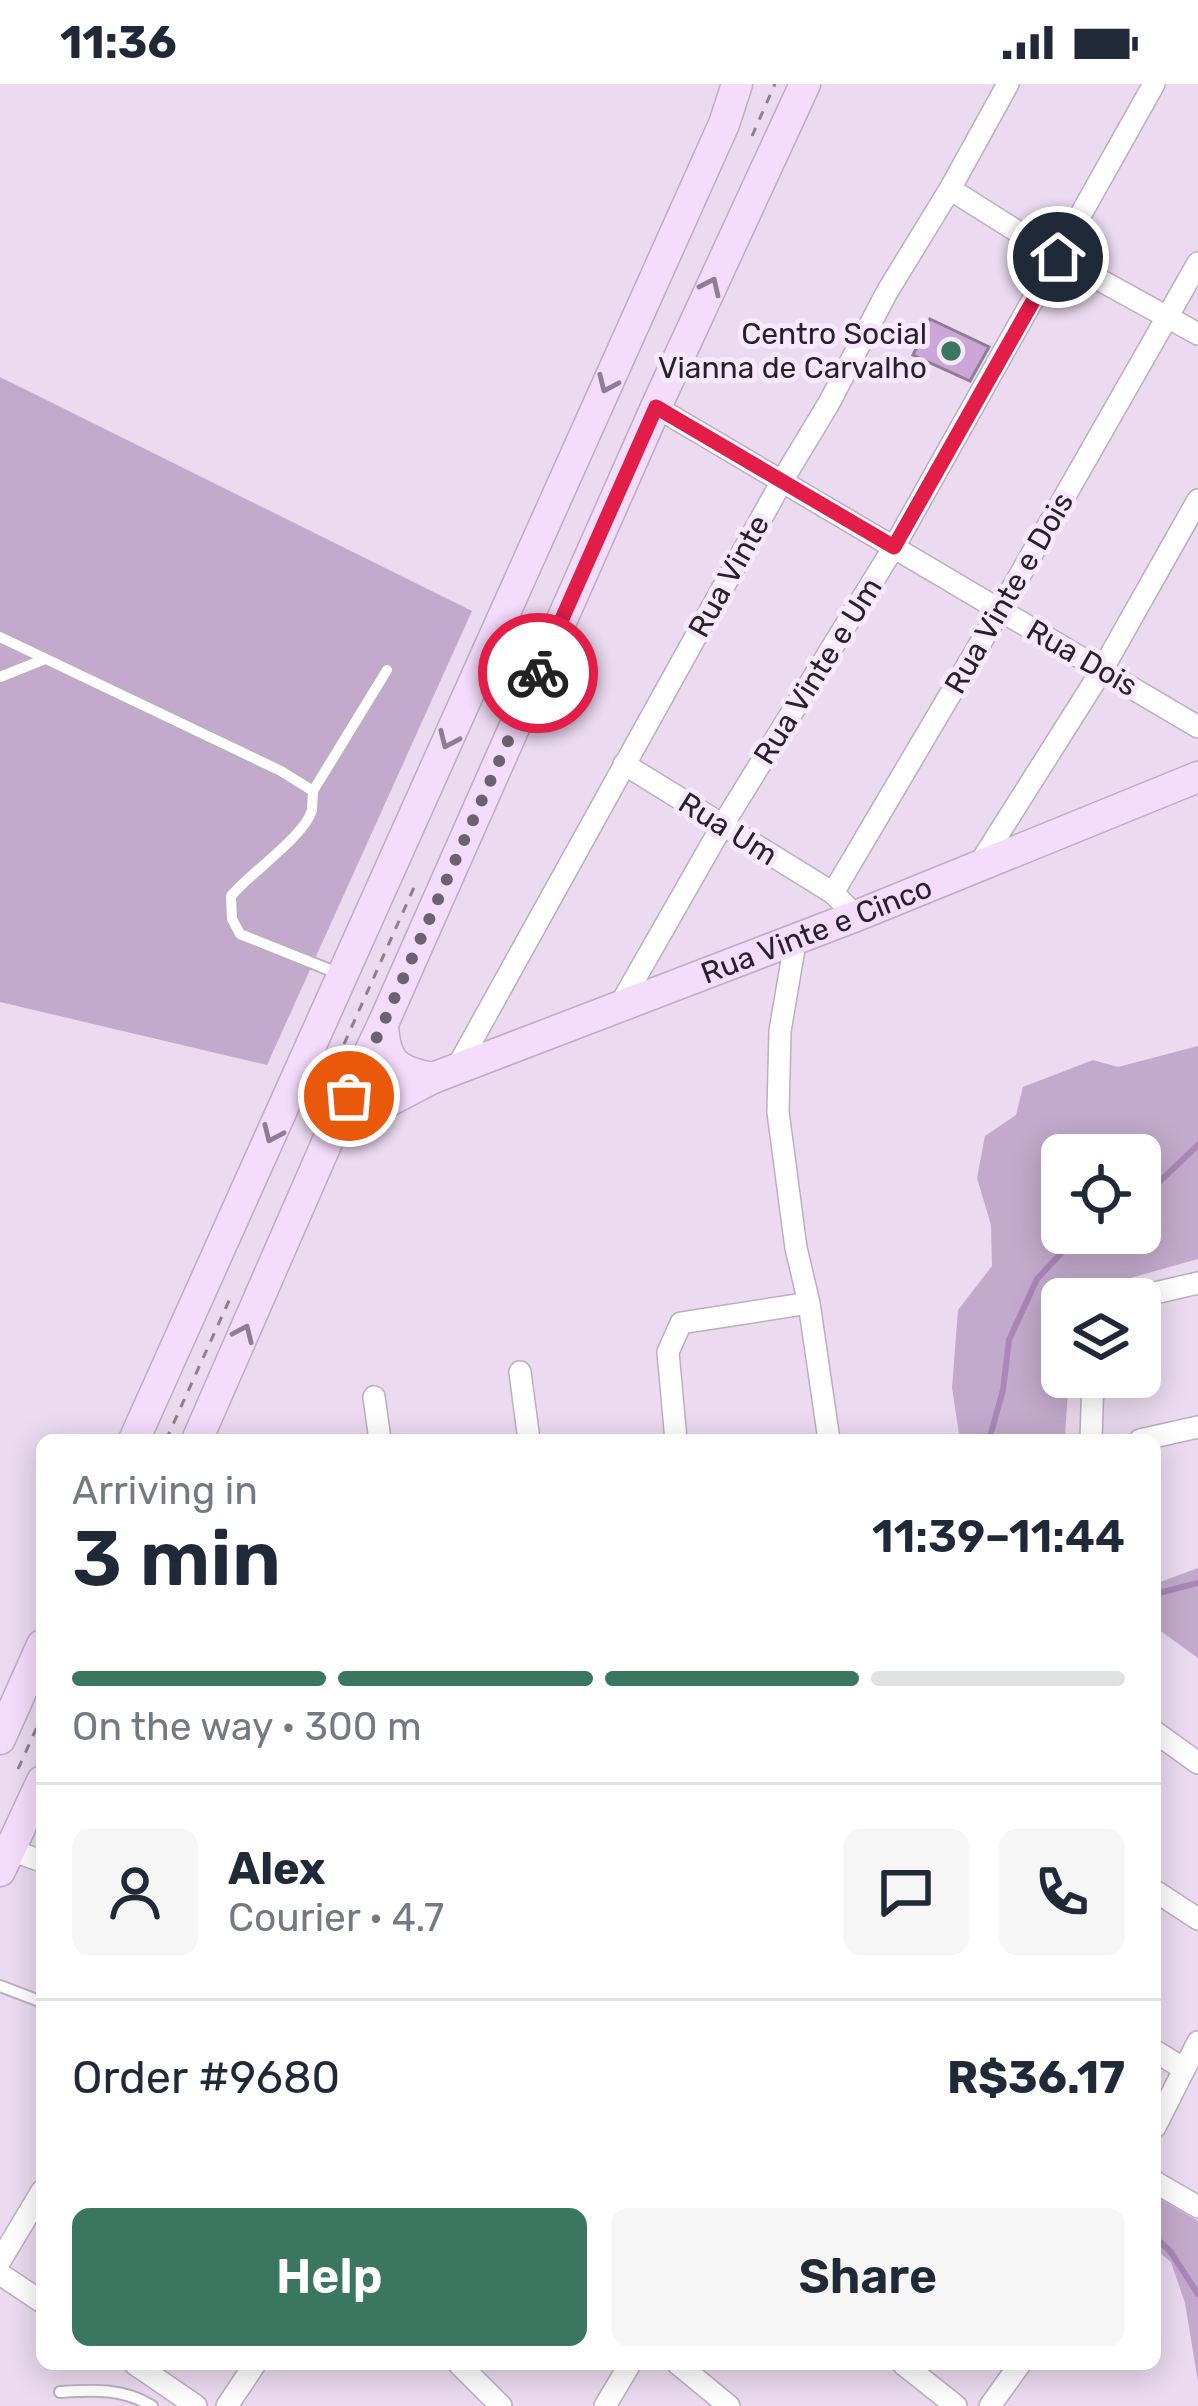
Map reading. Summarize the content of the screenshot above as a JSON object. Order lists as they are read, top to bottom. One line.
{"streets":{"main road":["Rua Vinte e Cinco"],"street":["Rua Vinte","Rua Vinte e Dois","Rua Dois","Rua Vinte e Um","Rua Um"]},"crossings":[["Rua Vinte","Rua Dois"],["Rua Vinte","Rua Um"],["Rua Vinte","Rua Vinte e Cinco"],["Rua Vinte e Dois","Rua Dois"],["Rua Vinte e Dois","Rua Um"],["Rua Dois","Rua Vinte e Um"],["Rua Vinte e Um","Rua Um"],["Rua Vinte e Um","Rua Vinte e Cinco"]],"places":["Centro Social Vianna de Carvalho"],"page":{"status":"11:36","heading":["3 min","Arriving in","11:39–11:44"],"panel":["Alex","Courier · 4.7","Order #9680","R$36.17"],"bar":"On the way · 300 m","buttons":["Help","Share"]}}
